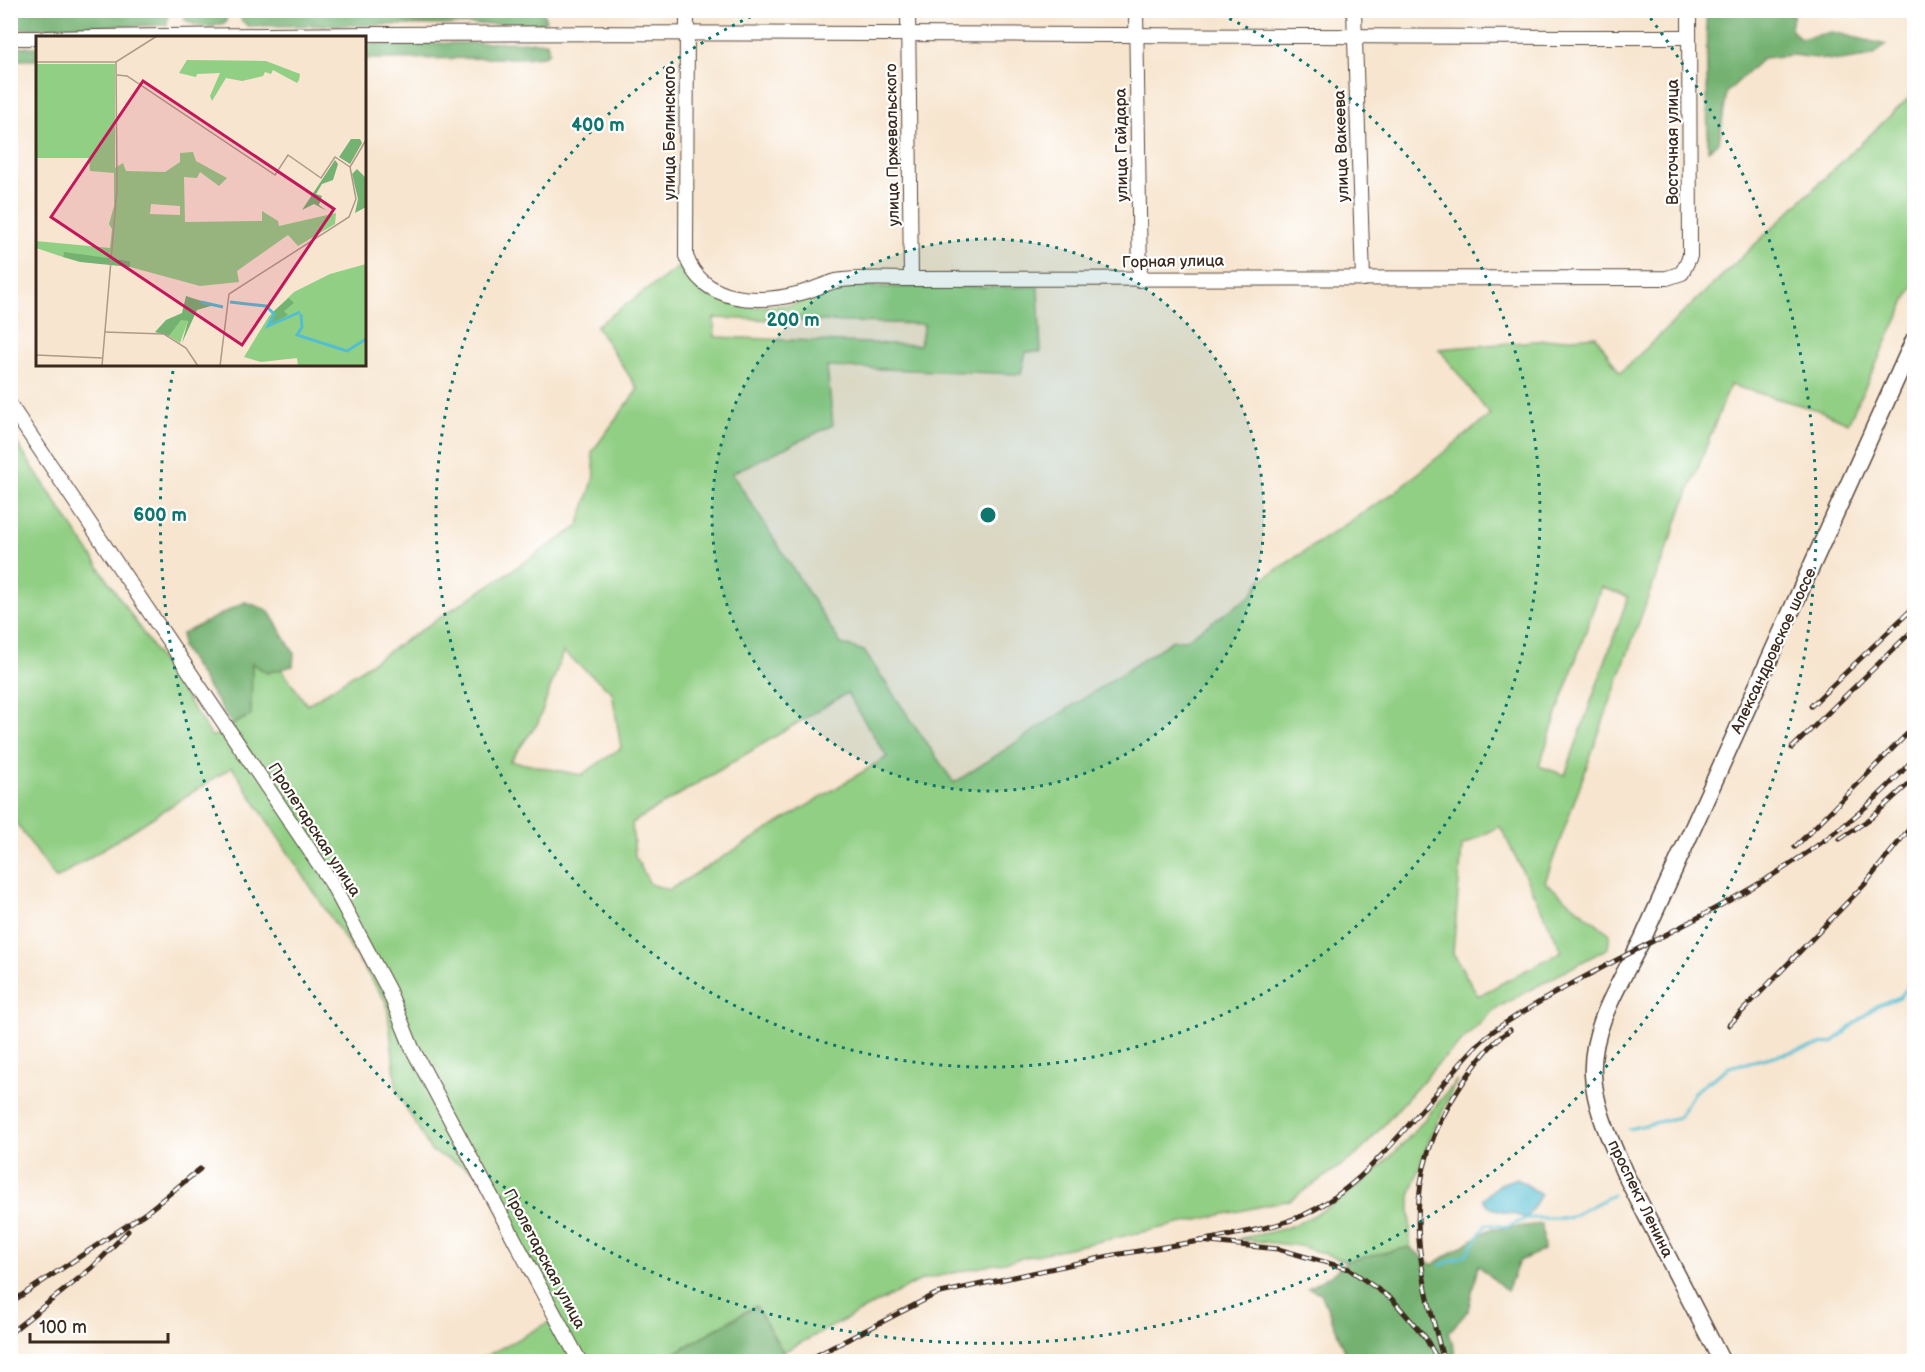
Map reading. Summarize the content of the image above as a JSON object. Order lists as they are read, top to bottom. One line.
{"streets":{"main road":["Александровское шоссе","проспект Ленина"],"street":["улица Белинского","Восточная улица","улица Пржевальского","улица Гайдара","улица Вакеева","Горная улица","Пролетарская улица"]},"crossings":[["улица Белинского","Горная улица"],["Восточная улица","Горная улица"],["улица Пржевальского","Горная улица"],["улица Гайдара","Горная улица"],["улица Вакеева","Горная улица"],["Александровское шоссе","проспект Ленина"]],"scale_bar":"100 m","rings":["400 m","200 m","600 m"]}
